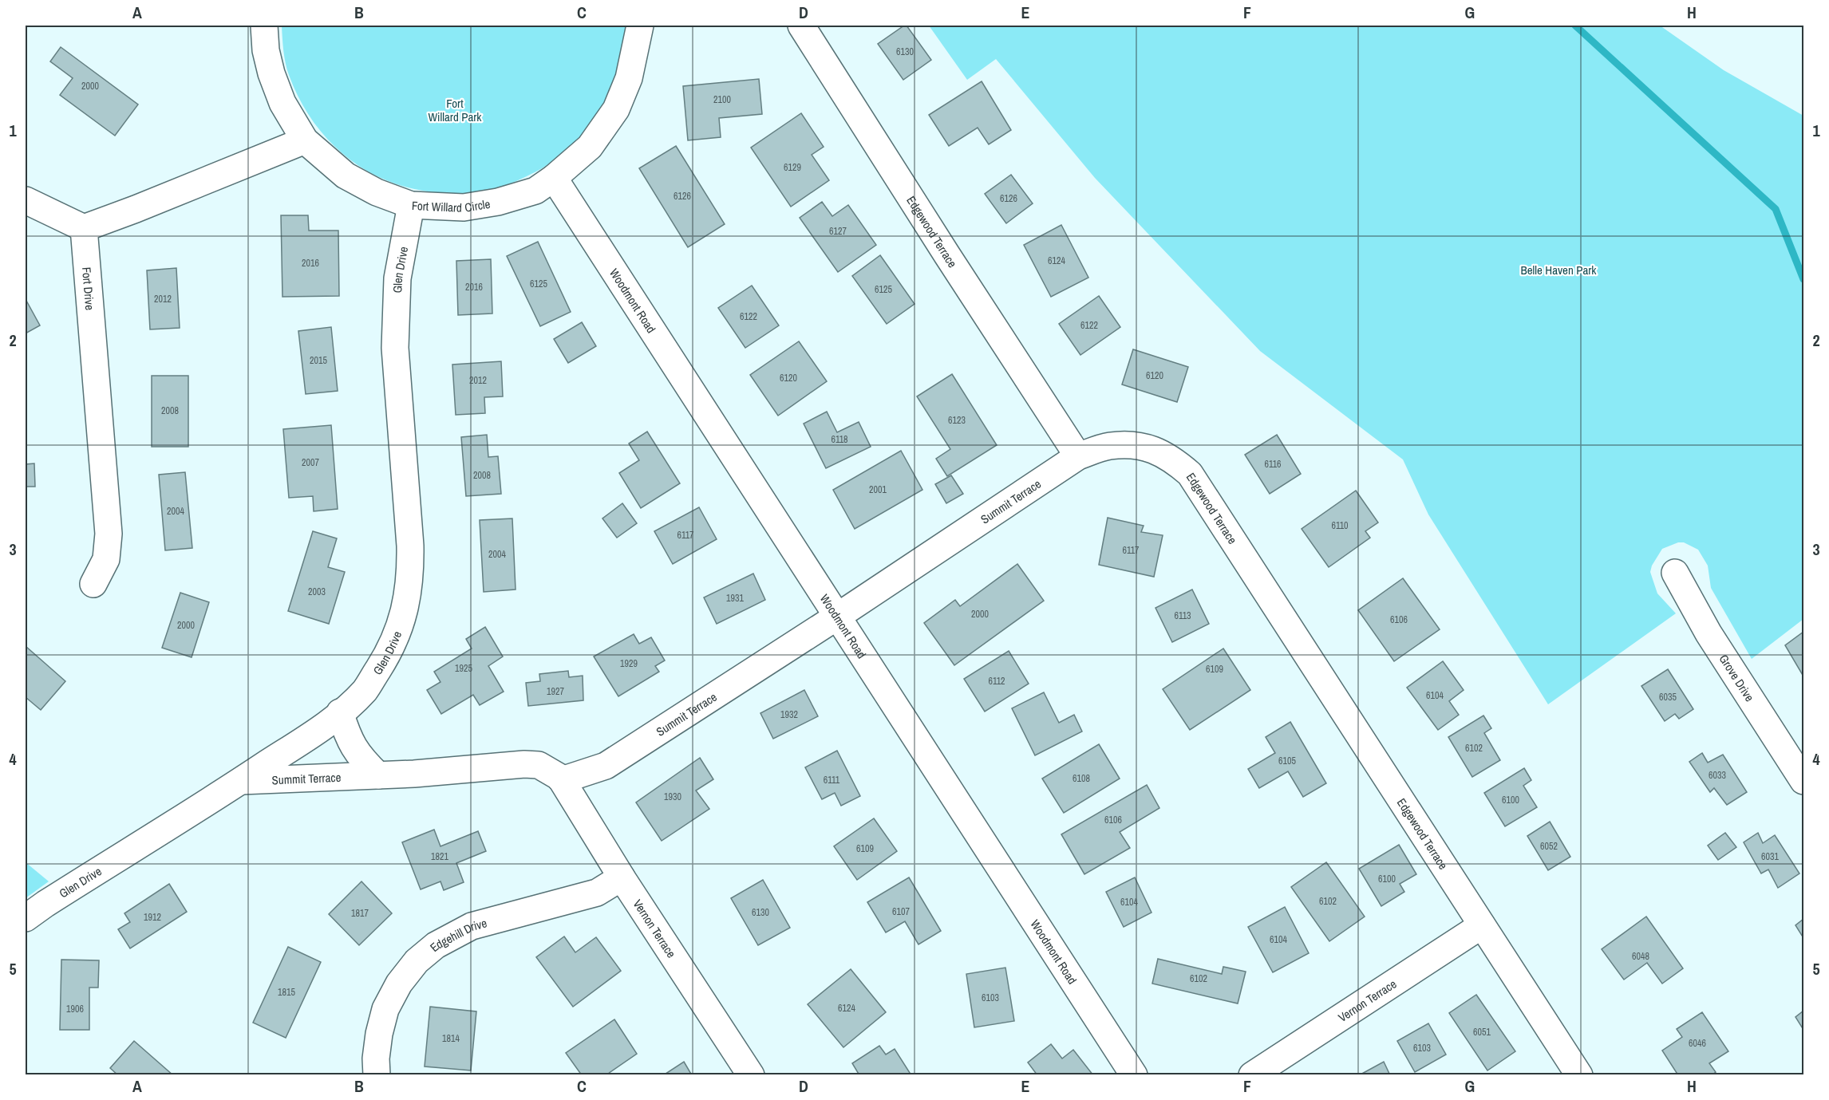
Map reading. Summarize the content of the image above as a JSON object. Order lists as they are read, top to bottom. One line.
{"streets":{"street":["Fort Willard Circle","Edgewood Terrace","Glen Drive","Fort Drive","Woodmont Road","Summit Terrace","Grove Drive","Vernon Terrace","Edgehill Drive"]},"crossings":[["Fort Willard Circle","Glen Drive"],["Fort Willard Circle","Woodmont Road"],["Edgewood Terrace","Summit Terrace"],["Edgewood Terrace","Vernon Terrace"],["Glen Drive","Summit Terrace"],["Woodmont Road","Summit Terrace"],["Summit Terrace","Vernon Terrace"],["Vernon Terrace","Edgehill Drive"]],"parks":["Fort Willard Park","Belle Haven Park"],"house_numbers":["6130","2000","2100","6129","6126","6126","6127","6124","2016","6125","2016","6125","2012","6122","6122","2015","6120","6120","2012","2008","6123","6118","2007","6116","2008","2001","2004","6110","6117","6117","2004","2003","1931","2000","6113","6106","2000","1929","1925","6109","6112","1927","6104","6035","1932","6102","6105","6033","6108","6111","1930","6100","6106","6052","6109","1821","6031","6100","6102","6104","6107","6130","1817","1912","6104","6048","6102","1815","6103","6124","1906","6051","1814","6046","6103"],"grid":{"columns":["A","B","C","D","E","F","G","H"],"rows":["1","2","3","4","5"]}}
